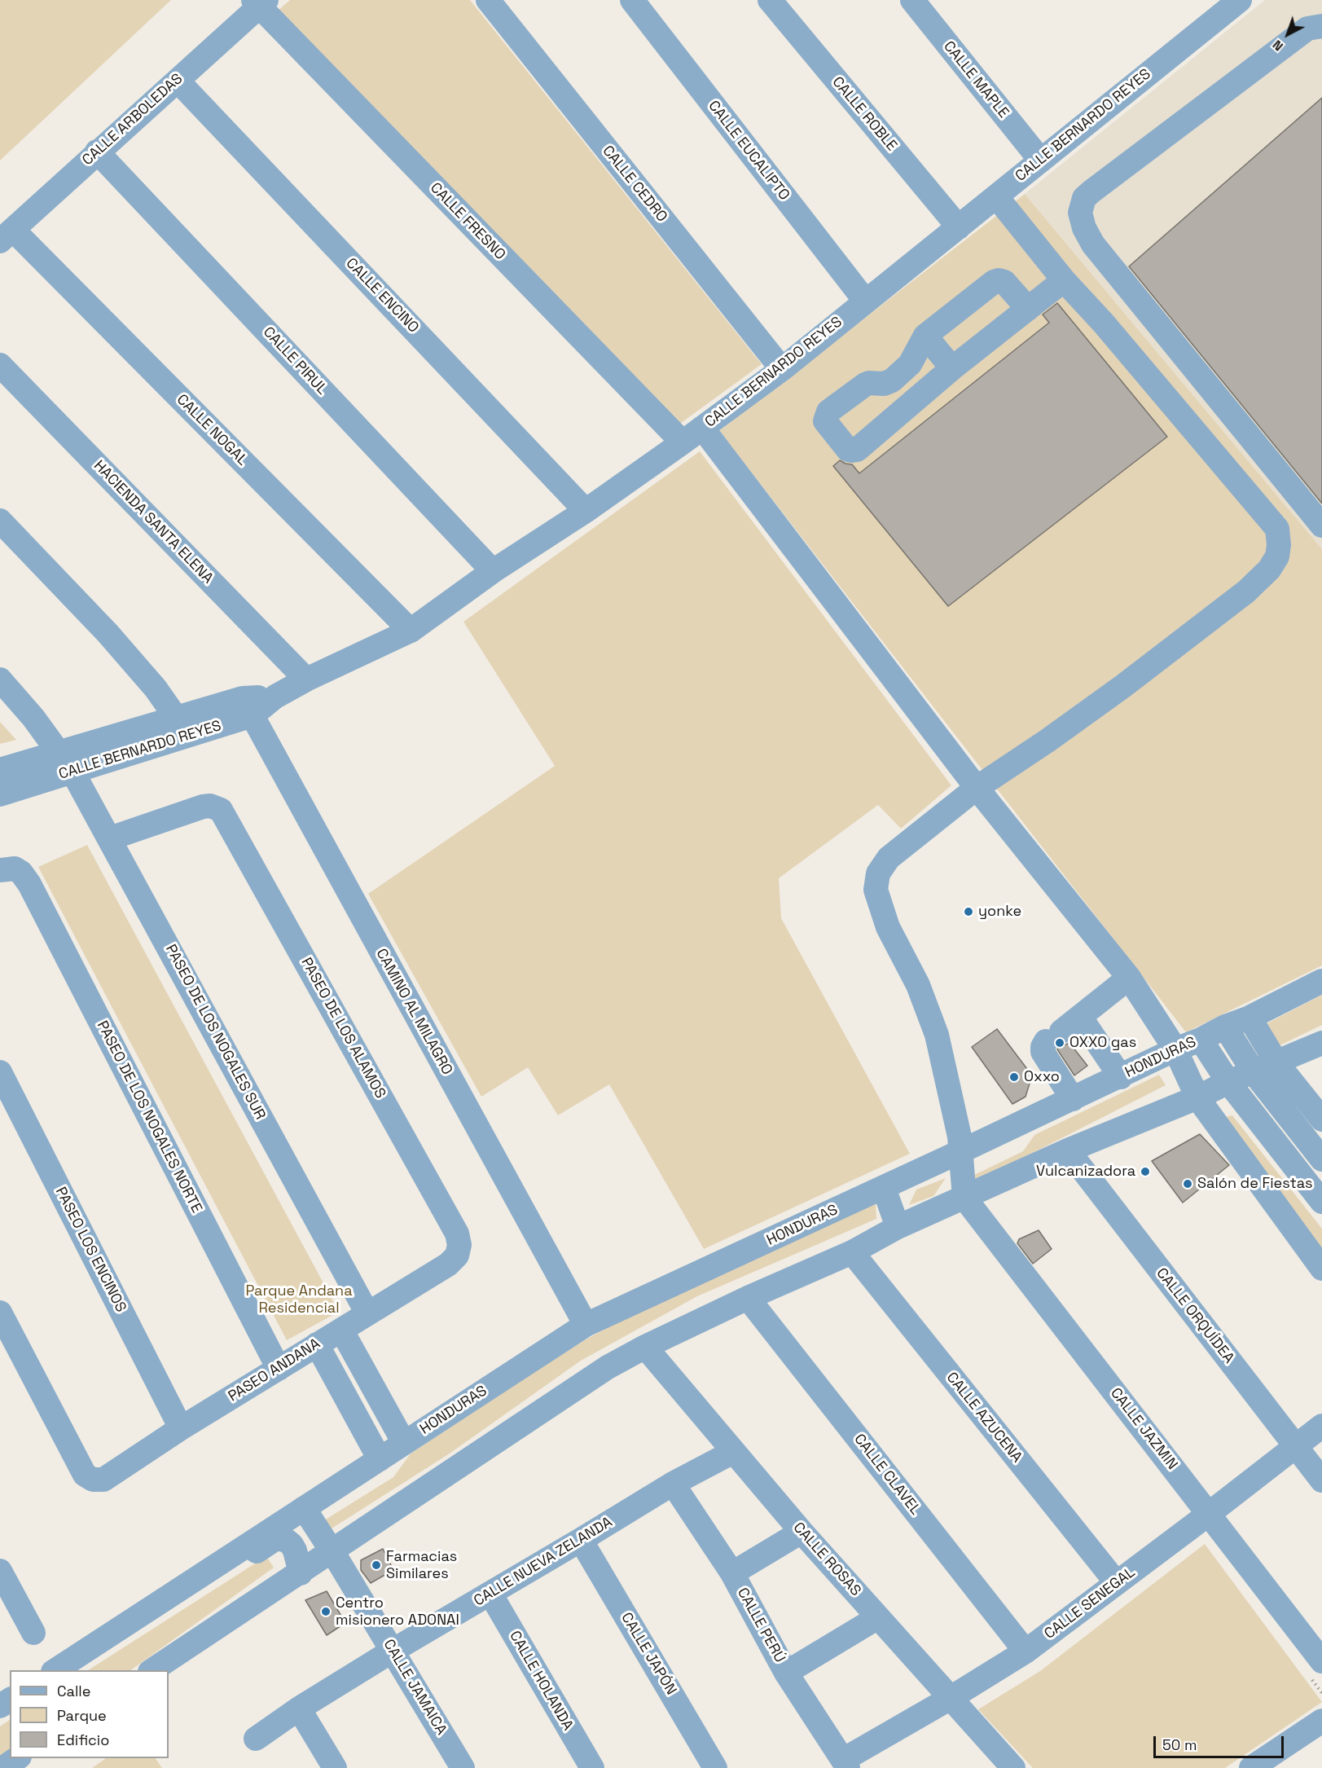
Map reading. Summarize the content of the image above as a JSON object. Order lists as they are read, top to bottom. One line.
{"streets":{"street":["CALLE MAPLE","CALLE ROBLE","CALLE ARBOLEDAS","CALLE BERNARDO REYES","CALLE EUCALIPTO","CALLE CEDRO","CALLE FRESNO","CALLE ENCINO","CALLE PIRUL","CALLE NOGAL","HACIENDA SANTA ELENA","CAMINO AL MILAGRO","PASEO DE LOS ALAMOS","PASEO DE LOS NOGALES SUR","HONDURAS","PASEO DE LOS NOGALES NORTE","PASEO LOS ENCINOS","CALLE ORQUÍDEA","PASEO ANDANA","CALLE AZUCENA","CALLE JAZMIN","CALLE CLAVEL","CALLE ROSAS","CALLE NUEVA ZELANDA","CALLE SENEGAL","CALLE PERÚ","CALLE JAPÓN","CALLE HOLANDA","CALLE JAMAICA"]},"crossings":[["CALLE MAPLE","CALLE BERNARDO REYES"],["CALLE ROBLE","CALLE BERNARDO REYES"],["CALLE ARBOLEDAS","CALLE FRESNO"],["CALLE ARBOLEDAS","CALLE ENCINO"],["CALLE ARBOLEDAS","CALLE PIRUL"],["CALLE ARBOLEDAS","CALLE NOGAL"],["CALLE BERNARDO REYES","CALLE EUCALIPTO"],["CALLE BERNARDO REYES","CALLE CEDRO"],["CALLE BERNARDO REYES","CALLE FRESNO"],["CALLE BERNARDO REYES","CALLE ENCINO"],["CALLE BERNARDO REYES","CALLE PIRUL"],["CALLE BERNARDO REYES","CALLE NOGAL"],["CALLE BERNARDO REYES","HACIENDA SANTA ELENA"],["CALLE BERNARDO REYES","CAMINO AL MILAGRO"],["CALLE BERNARDO REYES","PASEO DE LOS NOGALES SUR"],["CAMINO AL MILAGRO","HONDURAS"],["PASEO DE LOS ALAMOS","PASEO DE LOS NOGALES SUR"],["PASEO DE LOS ALAMOS","PASEO ANDANA"],["PASEO DE LOS NOGALES SUR","PASEO ANDANA"],["HONDURAS","CALLE JAMAICA"],["PASEO DE LOS NOGALES NORTE","PASEO ANDANA"],["PASEO LOS ENCINOS","PASEO ANDANA"],["CALLE ORQUÍDEA","CALLE SENEGAL"],["CALLE AZUCENA","CALLE SENEGAL"],["CALLE JAZMIN","CALLE SENEGAL"],["CALLE CLAVEL","CALLE SENEGAL"],["CALLE ROSAS","CALLE NUEVA ZELANDA"],["CALLE ROSAS","CALLE SENEGAL"],["CALLE NUEVA ZELANDA","CALLE PERÚ"],["CALLE NUEVA ZELANDA","CALLE JAPÓN"],["CALLE NUEVA ZELANDA","CALLE HOLANDA"],["CALLE NUEVA ZELANDA","CALLE JAMAICA"],["CALLE SENEGAL","CALLE PERÚ"]],"parks":["Parque Andana Residencial"],"places":["yonke","OXXO gas","Oxxo","Vulcanizadora","Salón de Fiestas","Farmacias Similares","Centro misionero ADONAI"],"legend":["Calle","Parque","Edificio"],"scale_bar":"50 m","north":"bottom left"}
